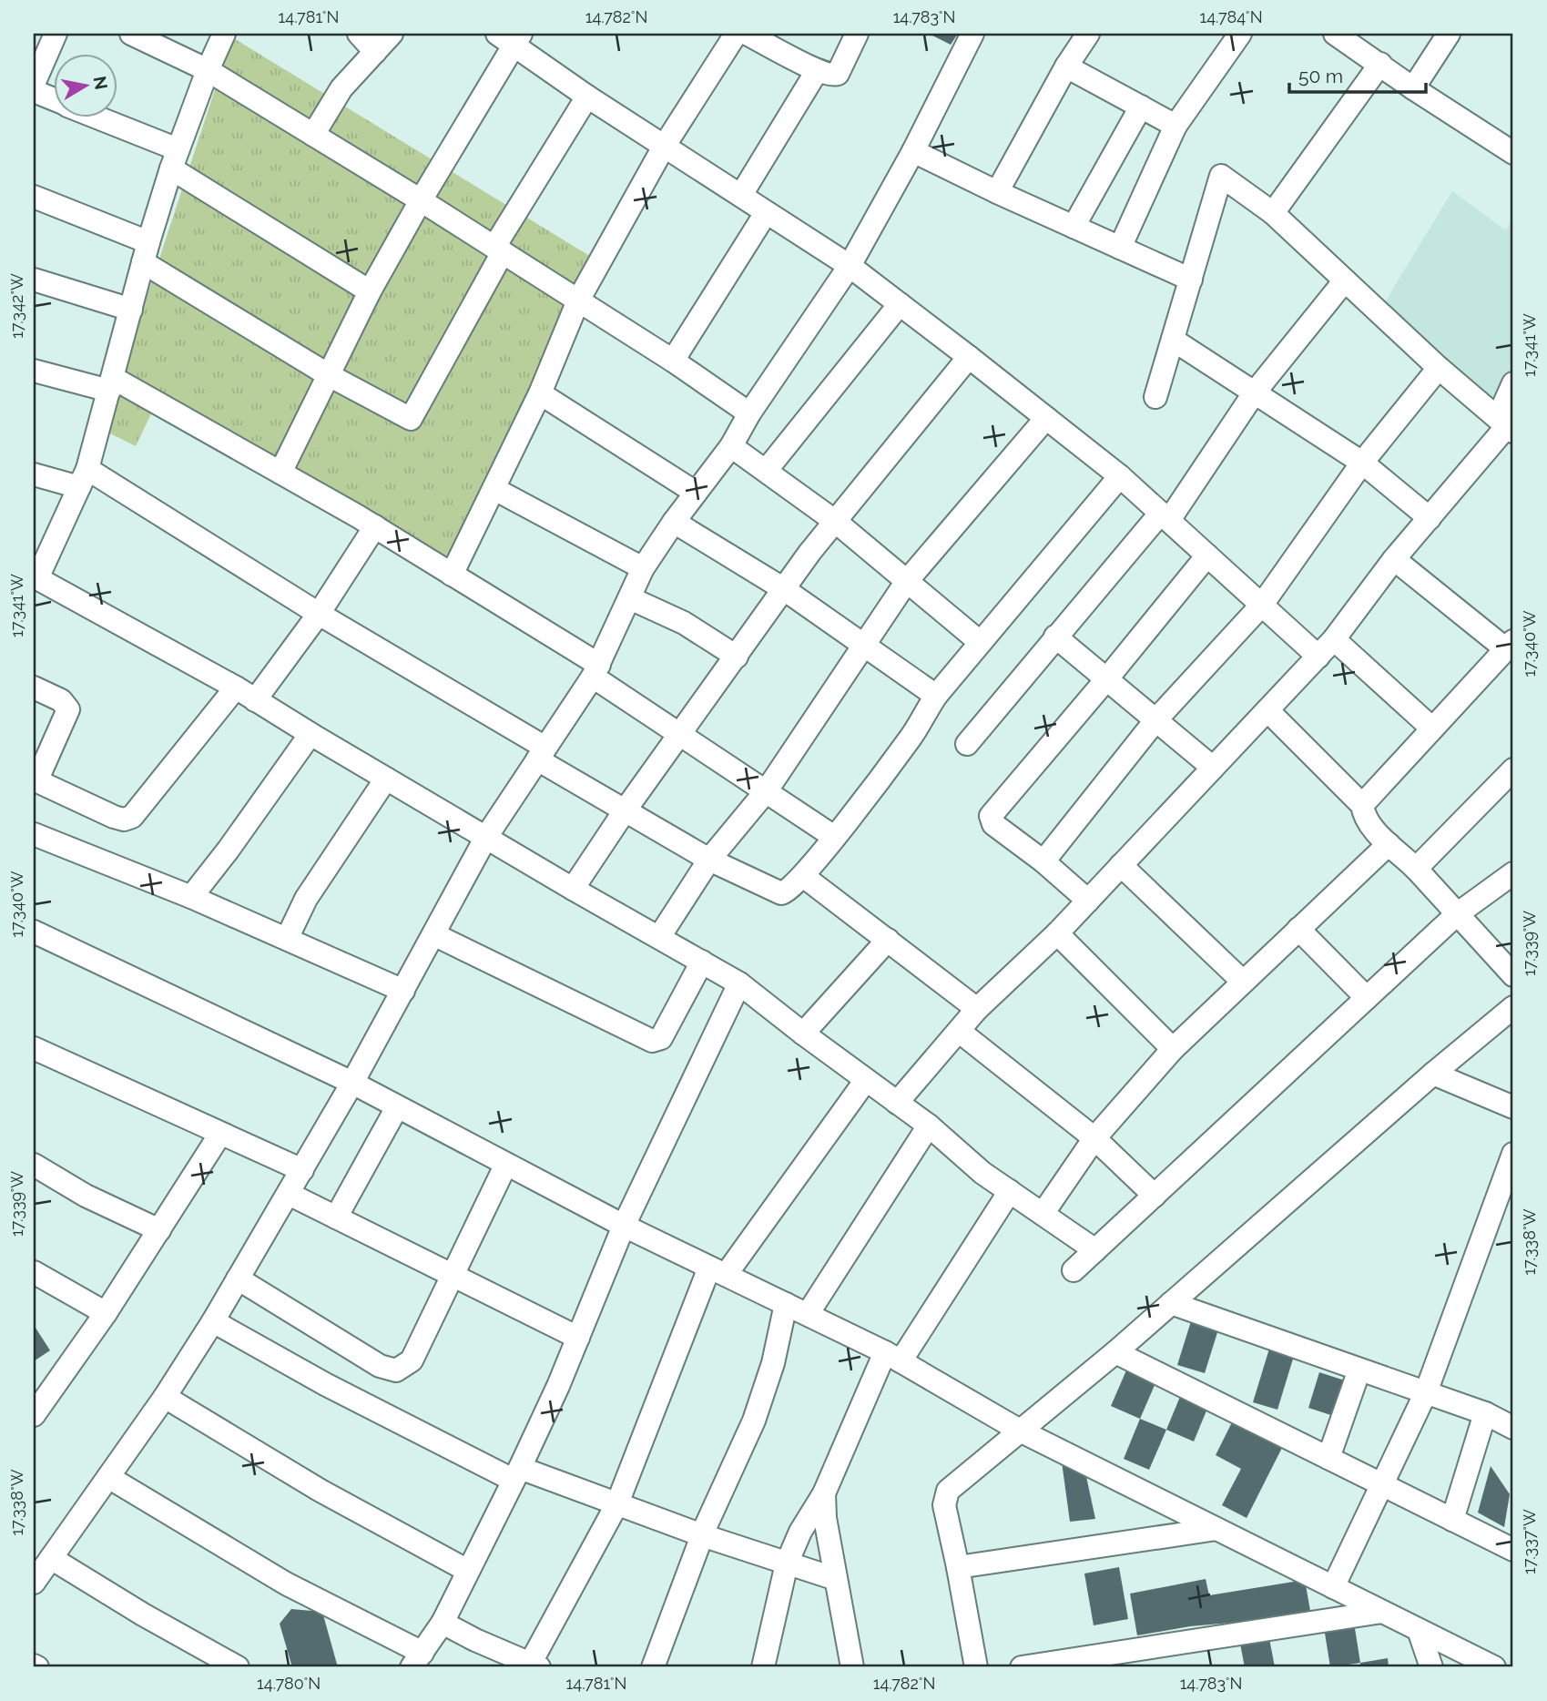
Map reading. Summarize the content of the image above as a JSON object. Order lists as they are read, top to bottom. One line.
{"scale_bar":"50 m","north":"right","coordinates":["14.781°N","14.782°N","14.783°N","14.784°N","17.342°W","17.341°W","17.340°W","17.339°W","17.338°W","17.337°W","14.780°N"]}
